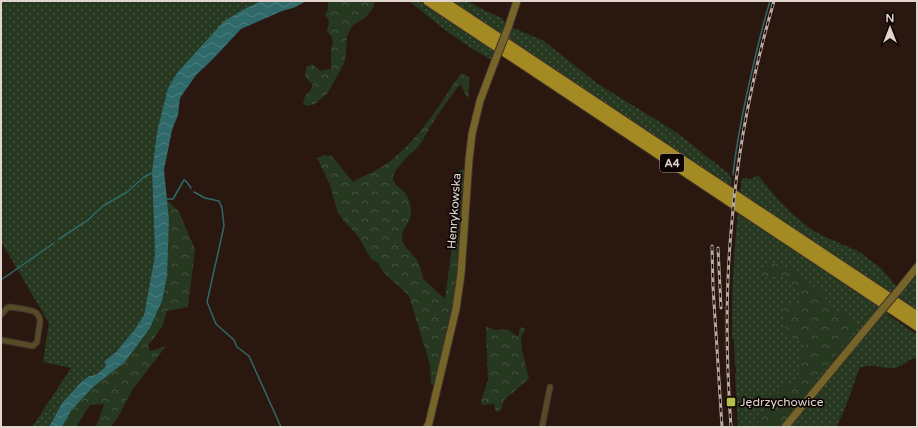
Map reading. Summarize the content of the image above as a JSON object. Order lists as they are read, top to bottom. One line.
{"streets":{"highway":["A4"],"main road":["Henrykowska"]},"places":{"transit":["Jędrzychowice"]},"north":"top"}
